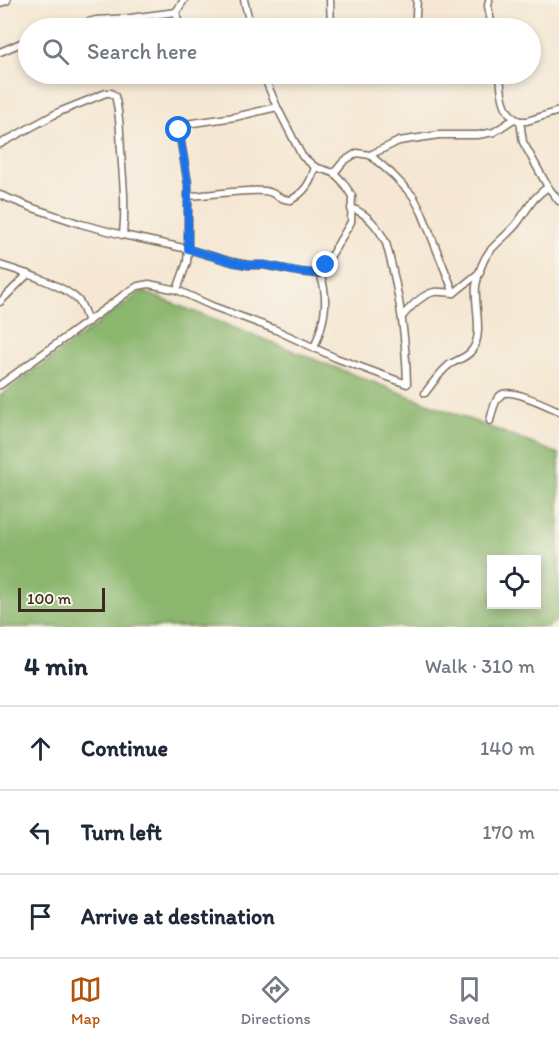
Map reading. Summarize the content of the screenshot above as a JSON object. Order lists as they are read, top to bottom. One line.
{"scale_bar":"100 m","page":{"search":"Search here","scale":"100 m","heading":["4 min","Walk · 310 m"],"list":[["Continue","140 m"],["Turn left","170 m"],"Arrive at destination"],"nav":["Map","Directions","Saved"]}}
